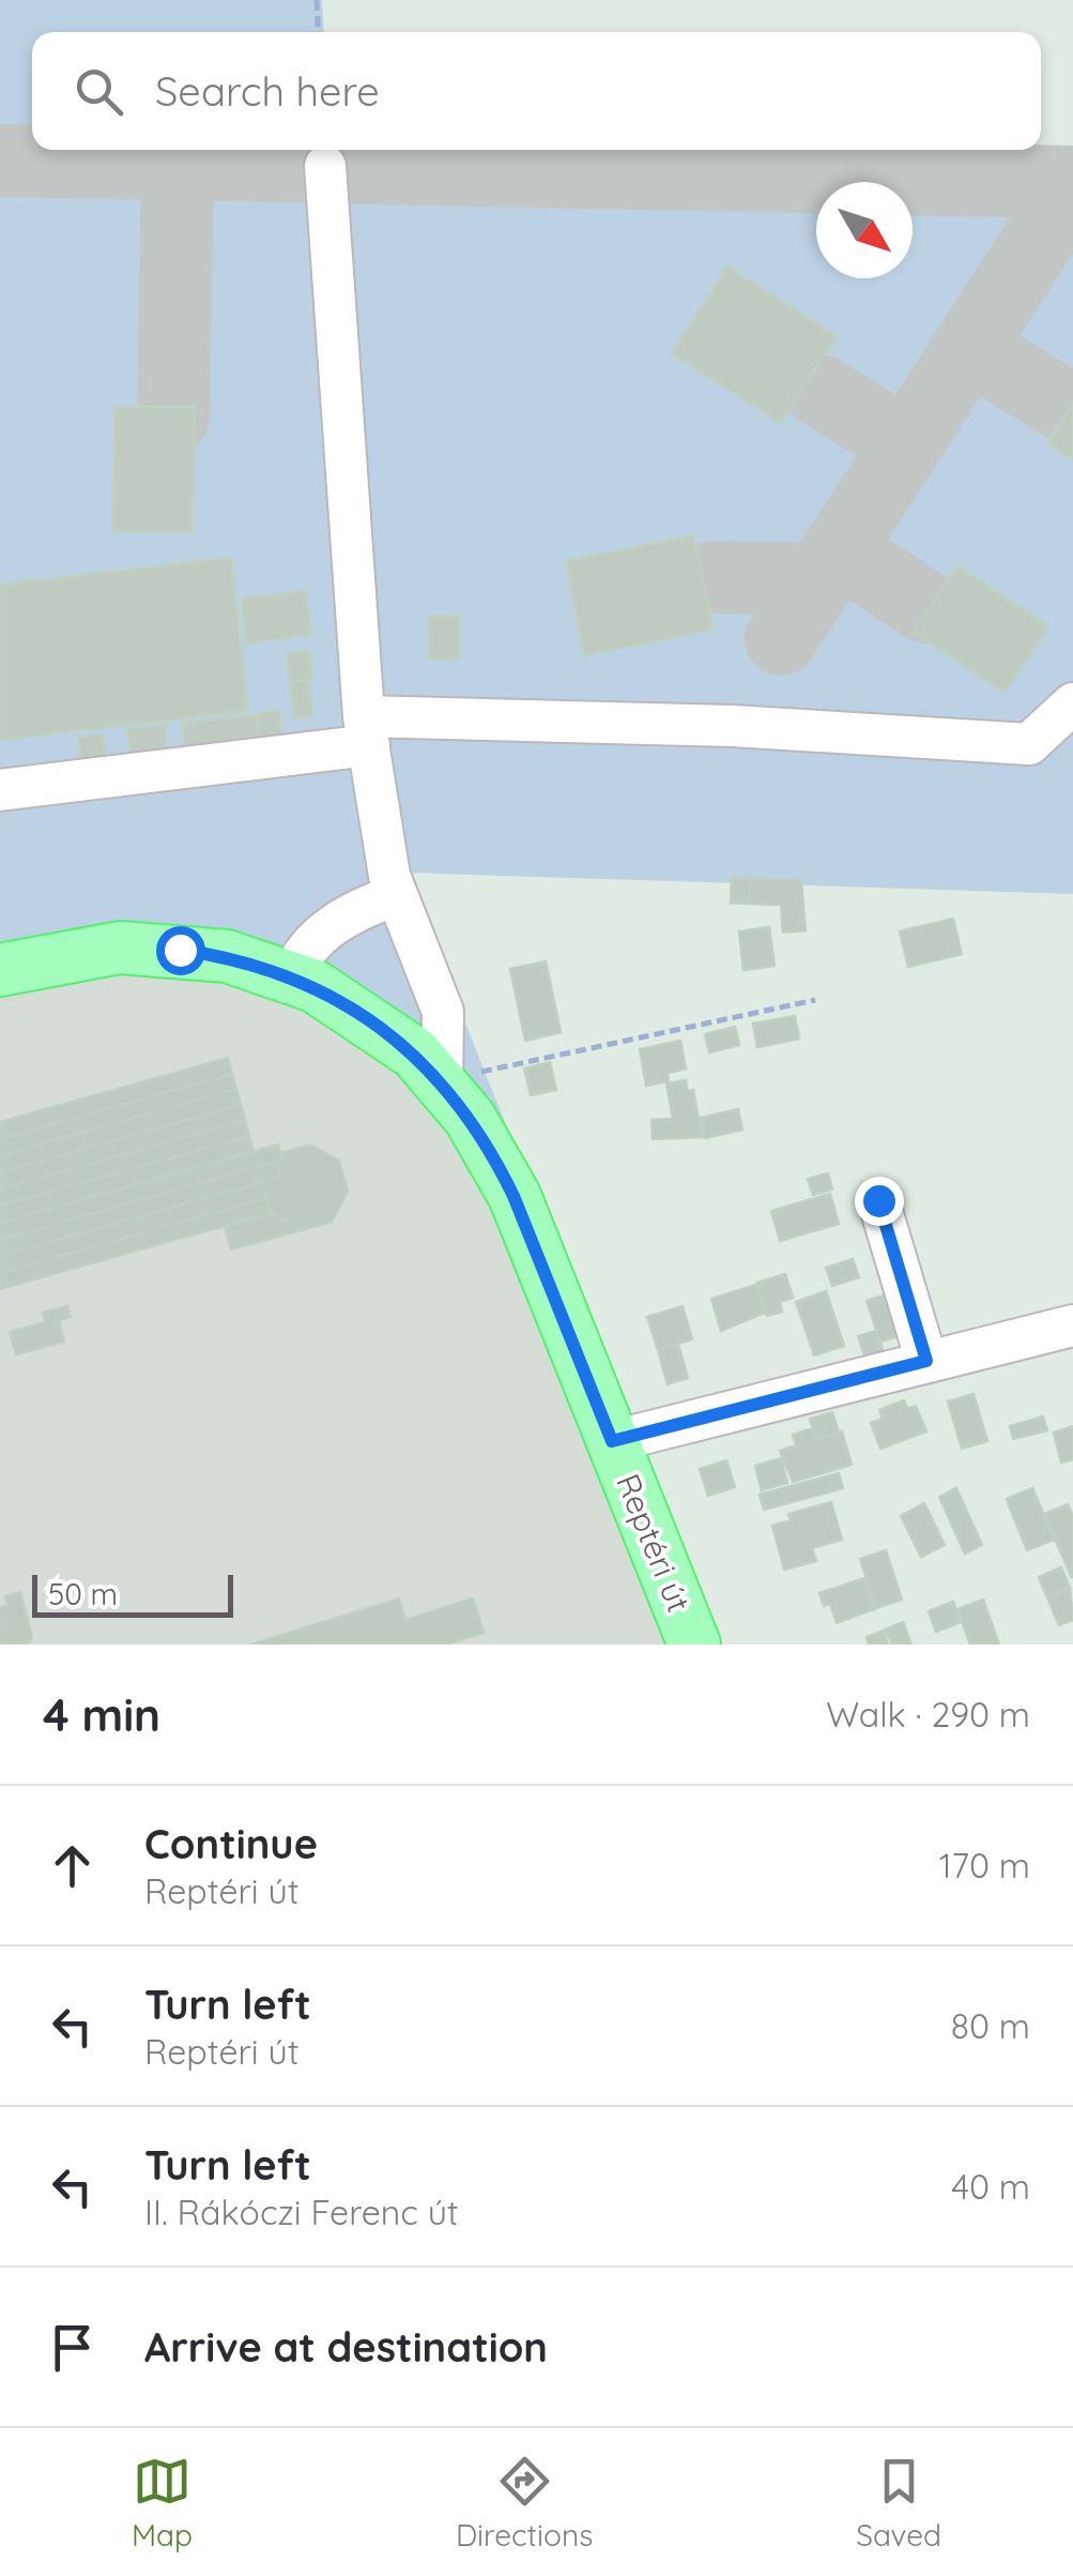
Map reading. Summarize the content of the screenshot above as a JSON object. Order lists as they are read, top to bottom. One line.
{"streets":{"main road":["Reptéri út"]},"scale_bar":"50 m","north":"bottom right","page":{"search":"Search here","scale":"50 m","heading":["4 min","Walk · 290 m"],"list":[["Continue","Reptéri út","170 m"],["Turn left","Reptéri út","80 m"],["Turn left","II. Rákóczi Ferenc út","40 m"],"Arrive at destination"],"nav":["Map","Directions","Saved"]}}
